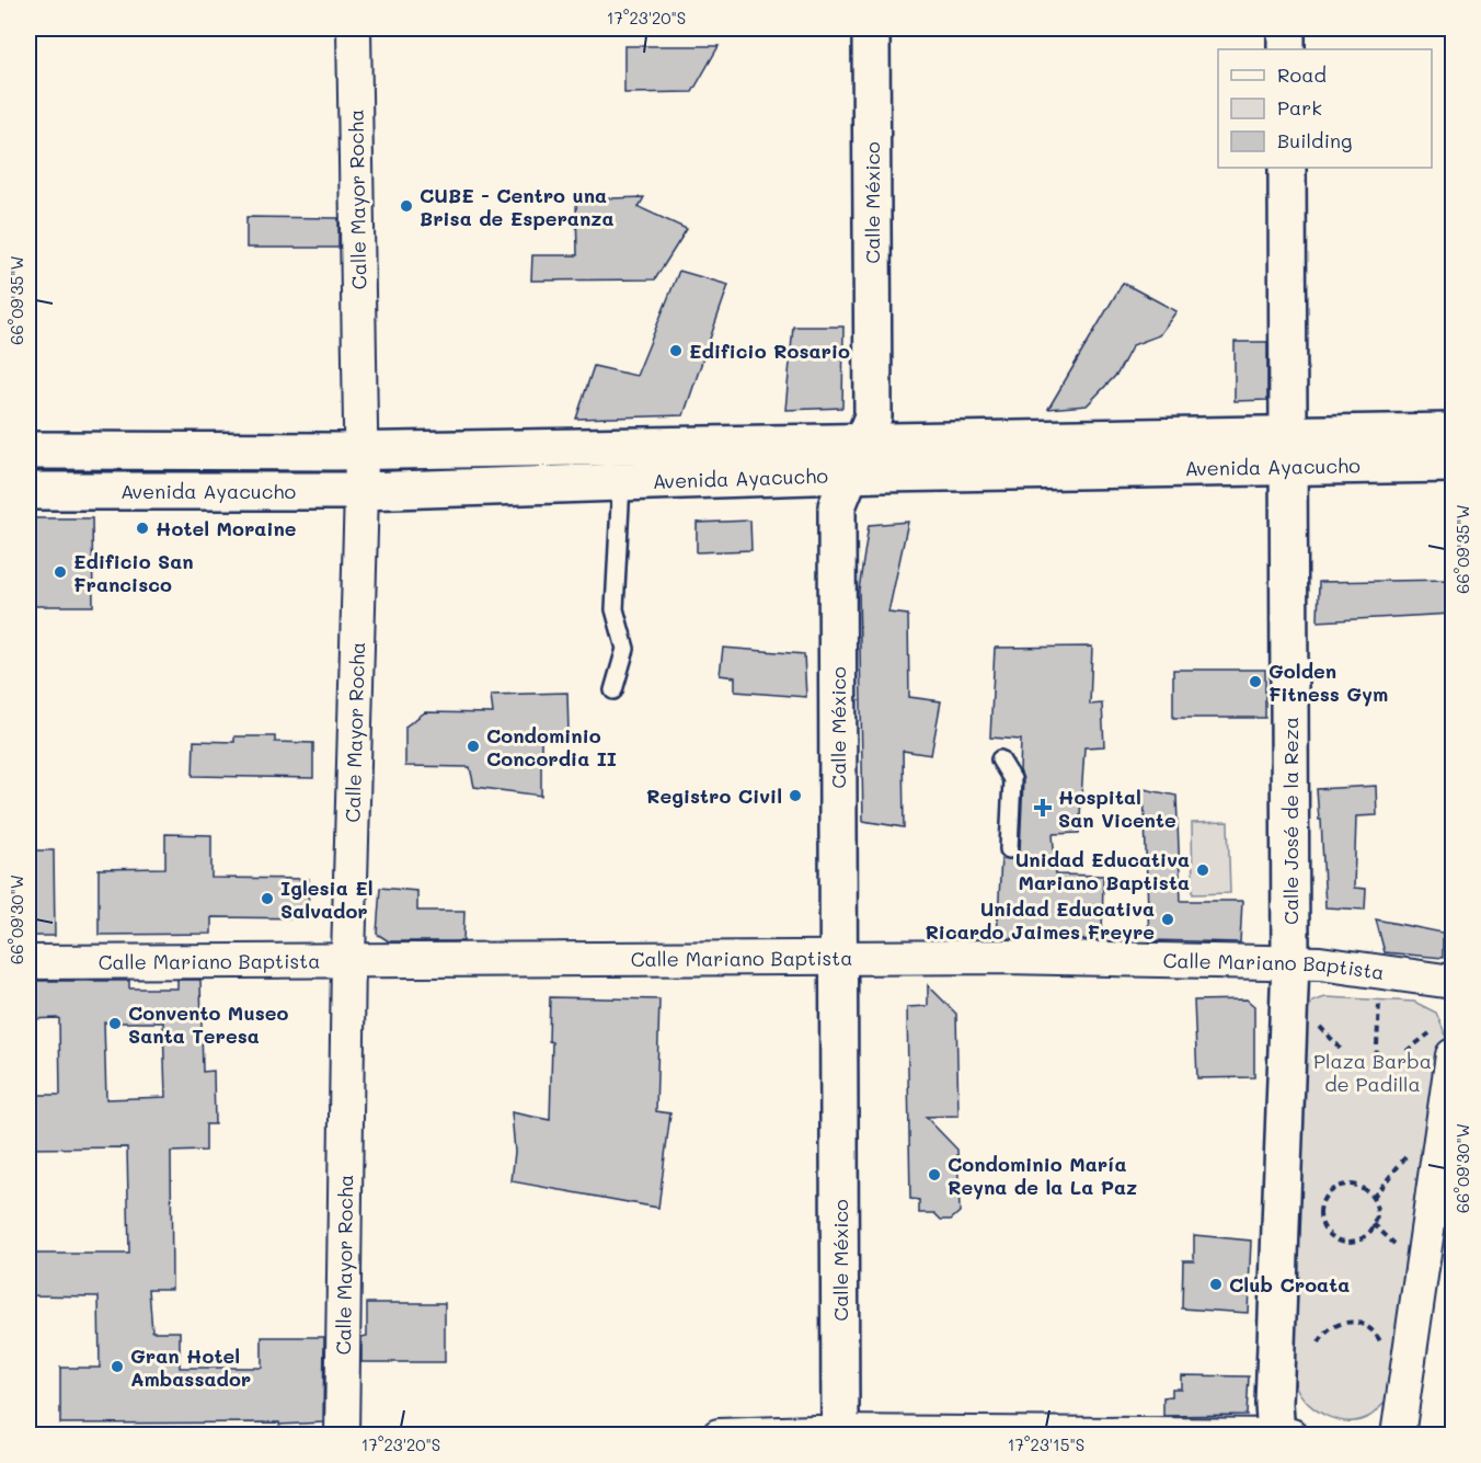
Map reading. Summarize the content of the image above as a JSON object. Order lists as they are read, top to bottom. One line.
{"streets":{"main road":["Calle México","Avenida Ayacucho","Calle José de la Reza"],"street":["Calle Mayor Rocha","Calle Mariano Baptista"]},"crossings":[["Calle Mayor Rocha","Avenida Ayacucho"],["Calle Mayor Rocha","Calle Mariano Baptista"],["Calle México","Avenida Ayacucho"],["Calle México","Calle Mariano Baptista"],["Avenida Ayacucho","Calle José de la Reza"],["Calle José de la Reza","Calle Mariano Baptista"]],"parks":["Plaza Barba de Padilla"],"places":{"other":["CUBE - Centro una Brisa de Esperanza","Edificio Rosario","Hotel Moraine","Edificio San Francisco","Golden Fitness Gym","Condominio Concordia II","Registro Civil","Unidad Educativa Mariano Baptista","Iglesia El Salvador","Unidad Educativa Ricardo Jaimes Freyre","Convento Museo Santa Teresa","Condominio María Reyna de la La Paz","Club Croata","Gran Hotel Ambassador"],"health":["Hospital San Vicente"]},"legend":["Road","Park","Building"],"coordinates":["17°23'20\"S","66°09'35\"W","66°09'30\"W","17°23'15\"S"]}
